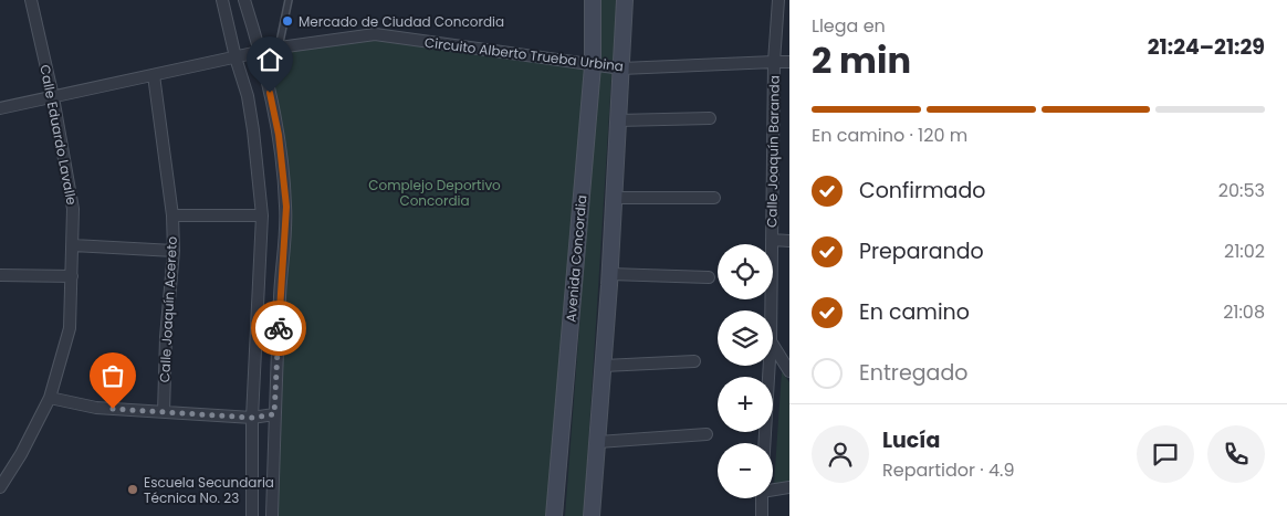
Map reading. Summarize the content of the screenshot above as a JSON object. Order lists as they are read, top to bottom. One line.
{"streets":{"main road":["Avenida Concordia"],"street":["Circuito Alberto Trueba Urbina","Calle Eduardo Lavalle","Calle Joaquín Baranda","Calle Joaquín Acereto"]},"crossings":[["Circuito Alberto Trueba Urbina","Calle Eduardo Lavalle"],["Circuito Alberto Trueba Urbina","Calle Joaquín Baranda"],["Circuito Alberto Trueba Urbina","Avenida Concordia"],["Circuito Alberto Trueba Urbina","Calle Joaquín Acereto"]],"parks":["Complejo Deportivo Concordia"],"places":["Mercado de Ciudad Concordia","Escuela Secundaria Técnica No. 23"],"page":{"heading":["2 min","Llega en","21:24–21:29"],"panel":["Lucía","Repartidor · 4.9"],"bar":"En camino · 120 m","list":[["Confirmado","20:53"],["Preparando","21:02"],["En camino","21:08"],"Entregado"],"map_buttons":["+","−"]}}
